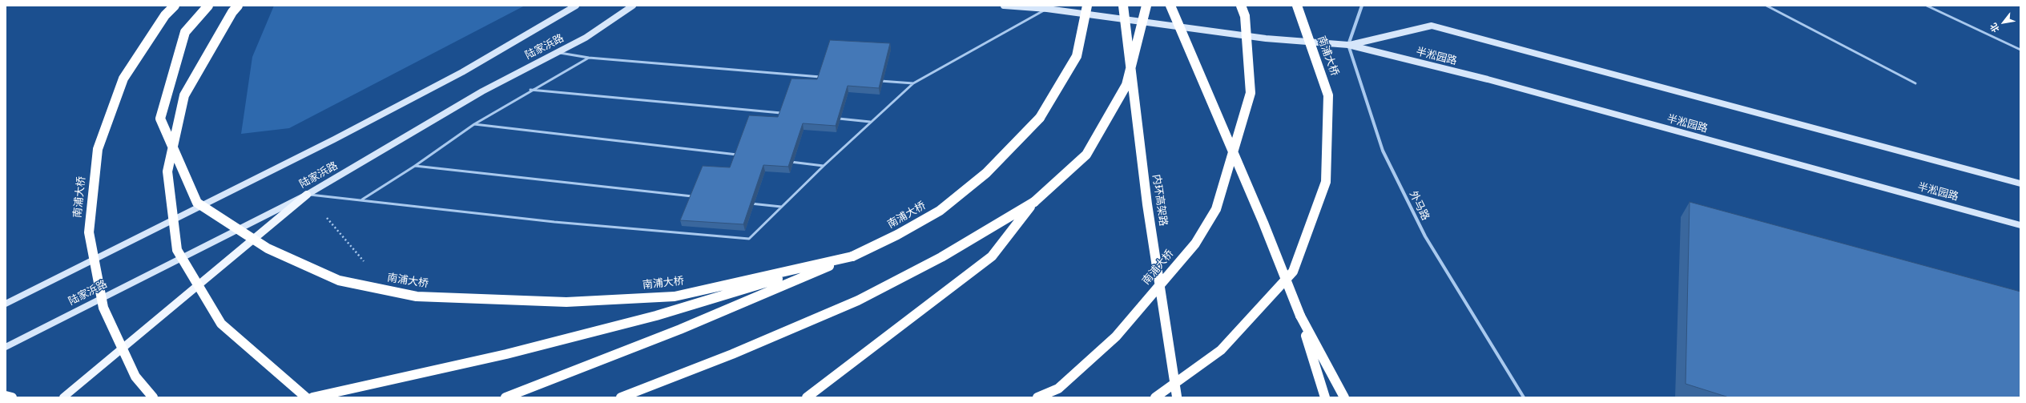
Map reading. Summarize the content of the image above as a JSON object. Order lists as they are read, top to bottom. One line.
{"streets":{"highway":["南浦大桥","内环高架路"],"main road":["陆家浜路","半淞园路"],"street":["外马路"]},"crossings":[["半淞园路","外马路"]],"north":"bottom left"}
